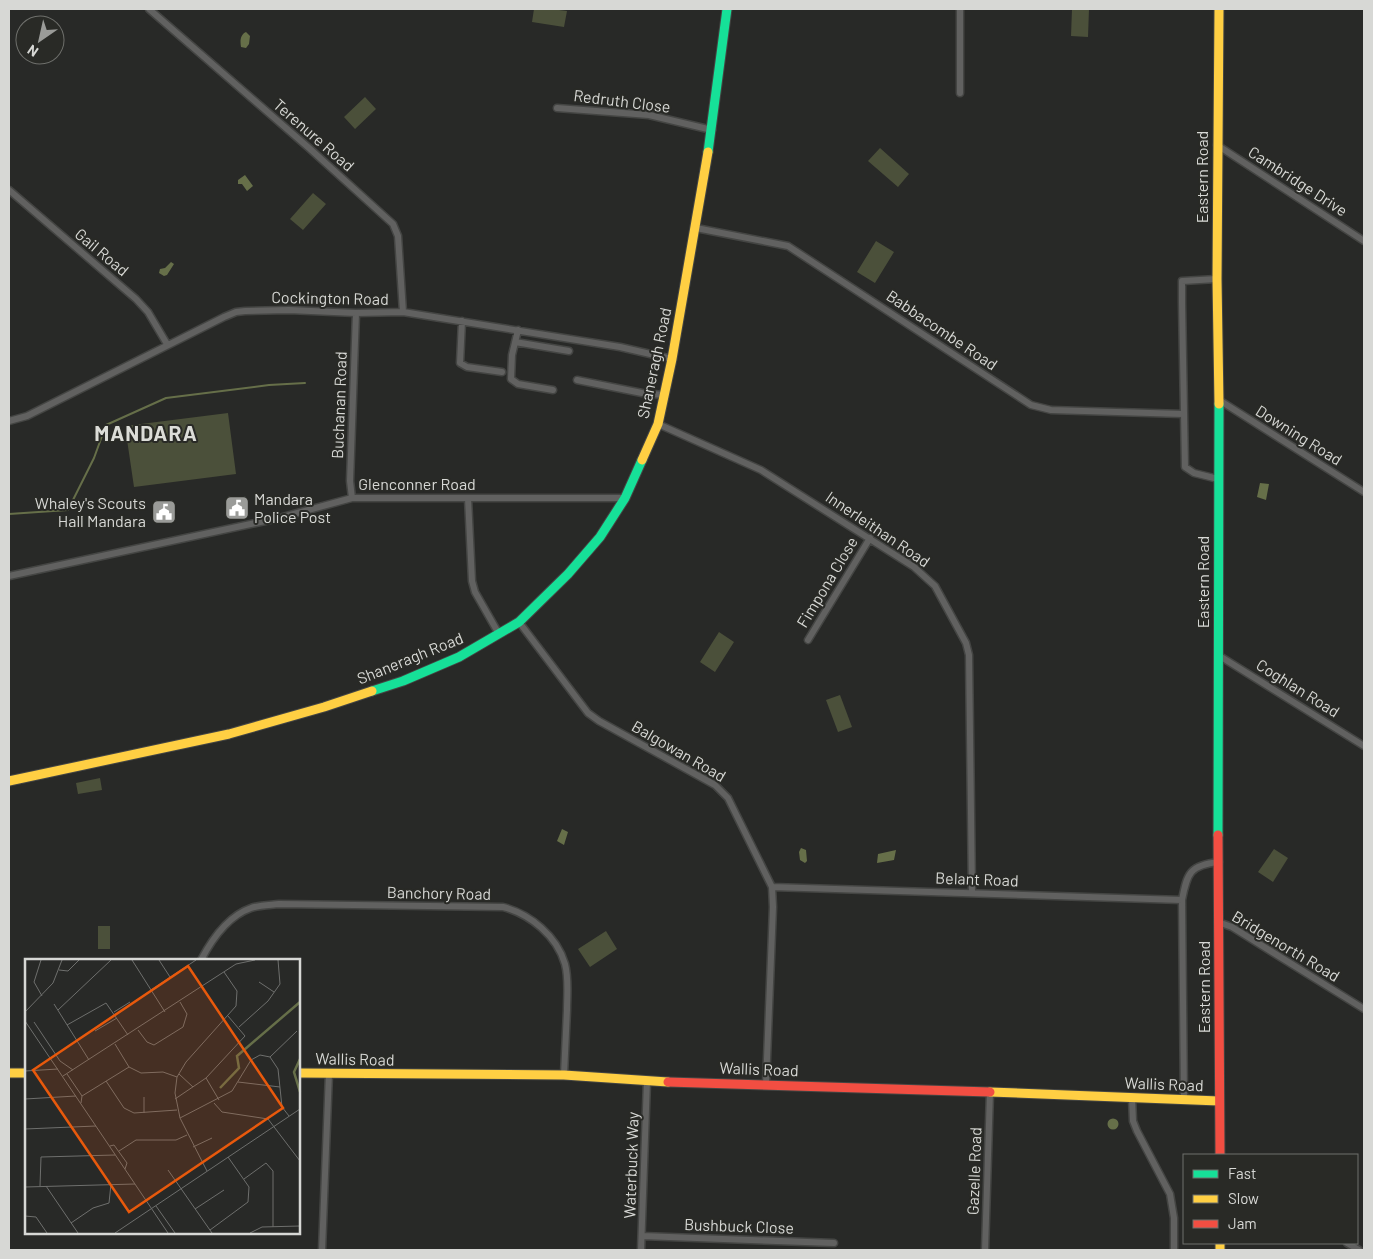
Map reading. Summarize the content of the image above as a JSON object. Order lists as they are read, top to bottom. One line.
{"streets":{"street":["Redruth Close","Terenure Road","Eastern Road","Cambridge Drive","Gail Road","Cockington Road","Babbacombe Road","Shaneragh Road","Buchanan Road","Downing Road","Glenconner Road","Innerleithan Road","Fimpona Close","Coghlan Road","Balgowan Road","Belant Road","Banchory Road","Bridgenorth Road","Wallis Road","Waterbuck Way","Gazelle Road","Bushbuck Close"]},"crossings":[["Redruth Close","Shaneragh Road"],["Terenure Road","Cockington Road"],["Eastern Road","Cambridge Drive"],["Eastern Road","Downing Road"],["Eastern Road","Coghlan Road"],["Eastern Road","Bridgenorth Road"],["Eastern Road","Wallis Road"],["Gail Road","Cockington Road"],["Cockington Road","Shaneragh Road"],["Cockington Road","Buchanan Road"],["Babbacombe Road","Shaneragh Road"],["Shaneragh Road","Glenconner Road"],["Shaneragh Road","Innerleithan Road"],["Shaneragh Road","Balgowan Road"],["Buchanan Road","Glenconner Road"],["Innerleithan Road","Fimpona Close"],["Innerleithan Road","Belant Road"],["Balgowan Road","Belant Road"],["Balgowan Road","Wallis Road"],["Banchory Road","Wallis Road"],["Wallis Road","Waterbuck Way"],["Wallis Road","Gazelle Road"],["Waterbuck Way","Bushbuck Close"]],"districts":["MANDARA"],"places":{"public building":["Mandara Police Post","Whaley's Scouts Hall Mandara"]},"legend":["Fast","Slow","Jam"],"north":"bottom left"}
